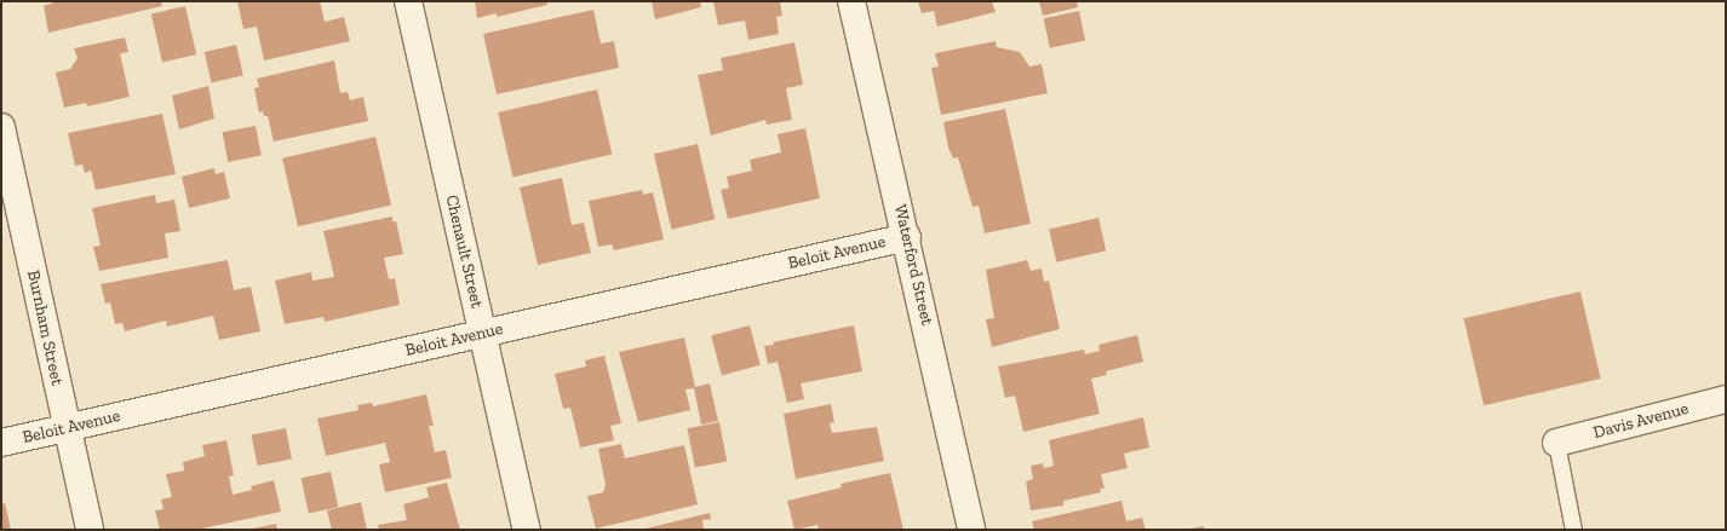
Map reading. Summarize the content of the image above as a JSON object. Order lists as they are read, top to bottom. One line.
{"streets":{"street":["Chenault Street","Beloit Avenue","Waterford Street","Burnham Street","Davis Avenue"]},"crossings":[["Chenault Street","Beloit Avenue"],["Beloit Avenue","Waterford Street"],["Beloit Avenue","Burnham Street"]]}
